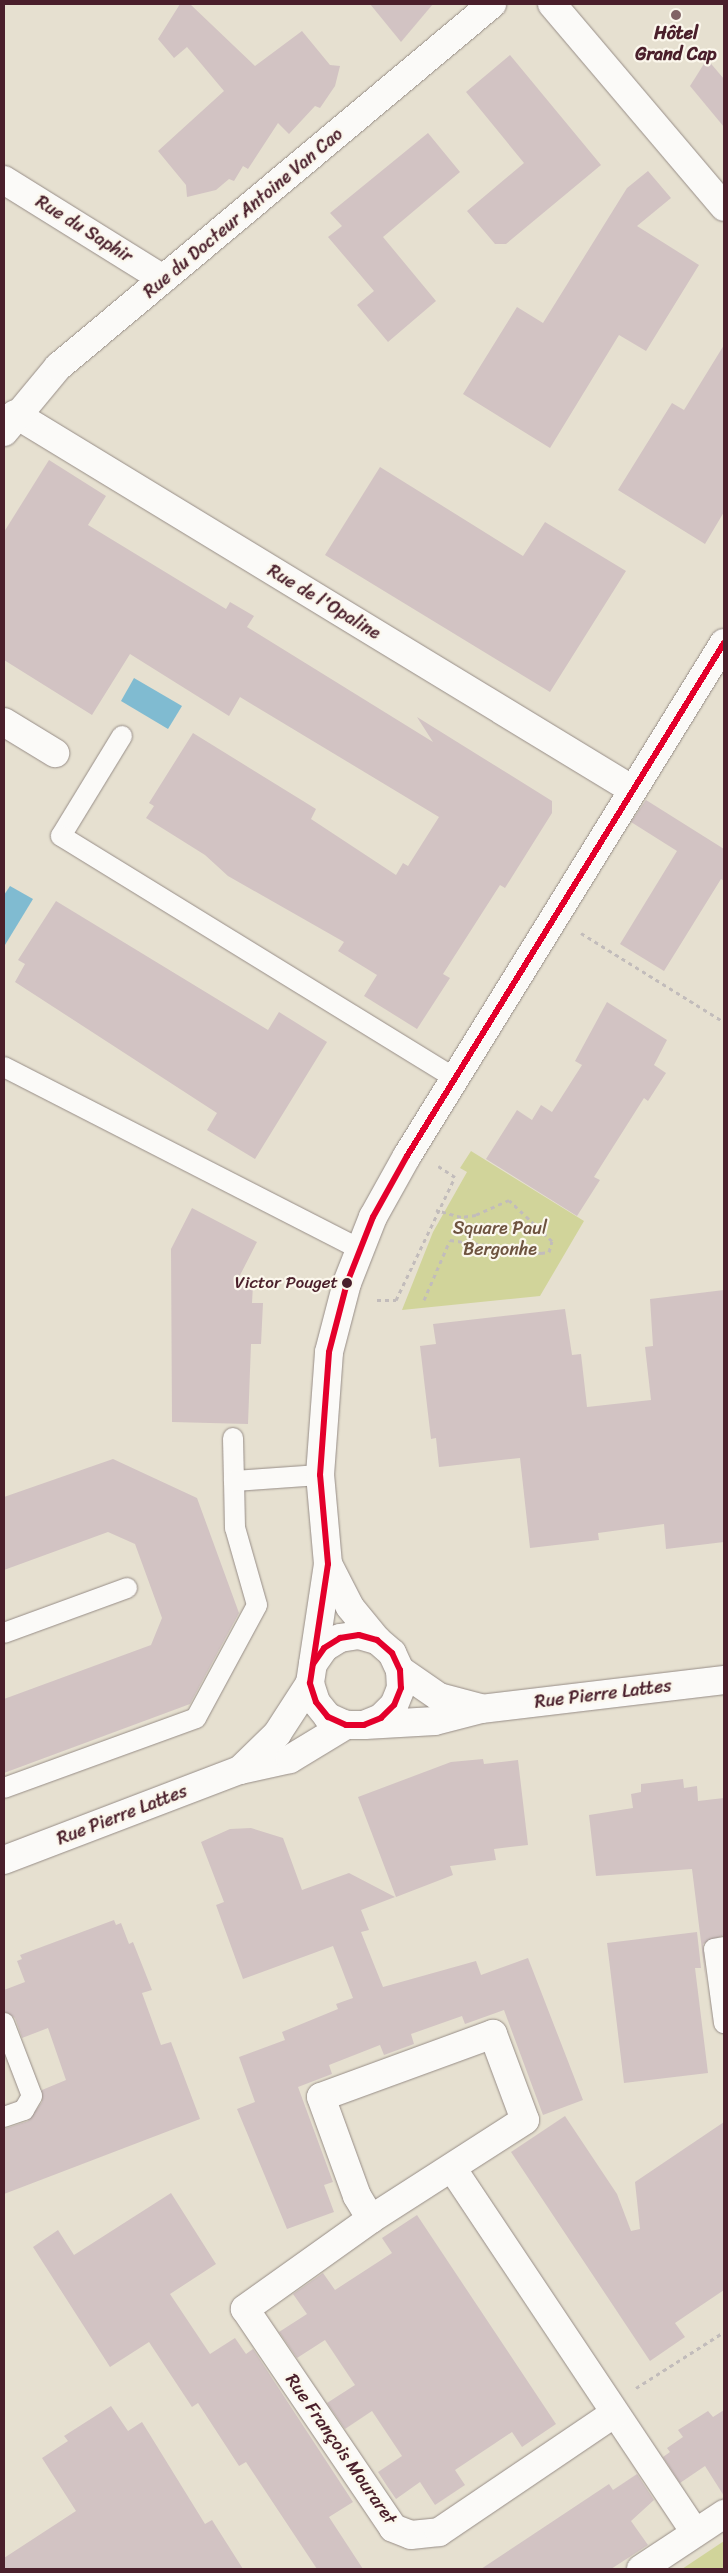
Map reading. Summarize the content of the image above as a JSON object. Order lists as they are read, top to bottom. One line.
{"streets":{"street":["Rue du Docteur Antoine Van Cao","Rue du Saphir","Rue de l'Opaline","Rue Pierre Lattes","Rue François Mouraret"]},"crossings":[["Rue du Docteur Antoine Van Cao","Rue du Saphir"],["Rue du Docteur Antoine Van Cao","Rue de l'Opaline"]],"parks":["Square Paul Bergonhe"],"places":["Hôtel Grand Cap","Victor Pouget"]}
